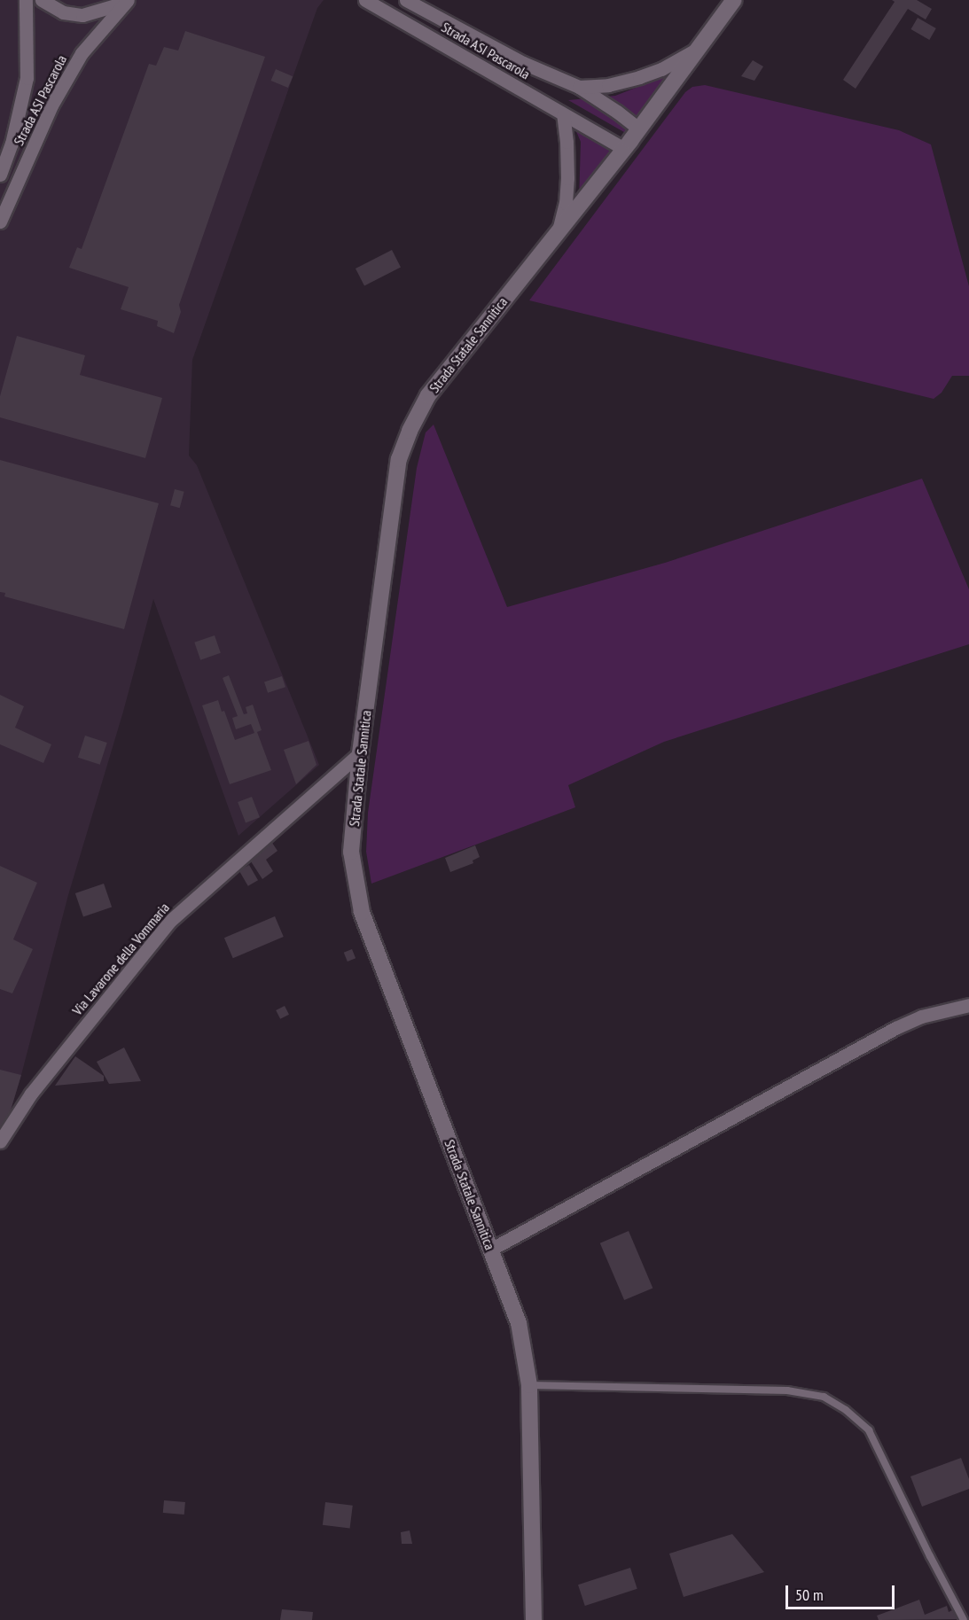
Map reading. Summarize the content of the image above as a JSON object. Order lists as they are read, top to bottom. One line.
{"streets":{"main road":["Strada Statale Sannitica"],"street":["Strada ASI Pascarola","Via Lavarone della Vommaria"]},"crossings":[["Strada ASI Pascarola","Strada Statale Sannitica"],["Strada Statale Sannitica","Via Lavarone della Vommaria"]],"scale_bar":"50 m"}
